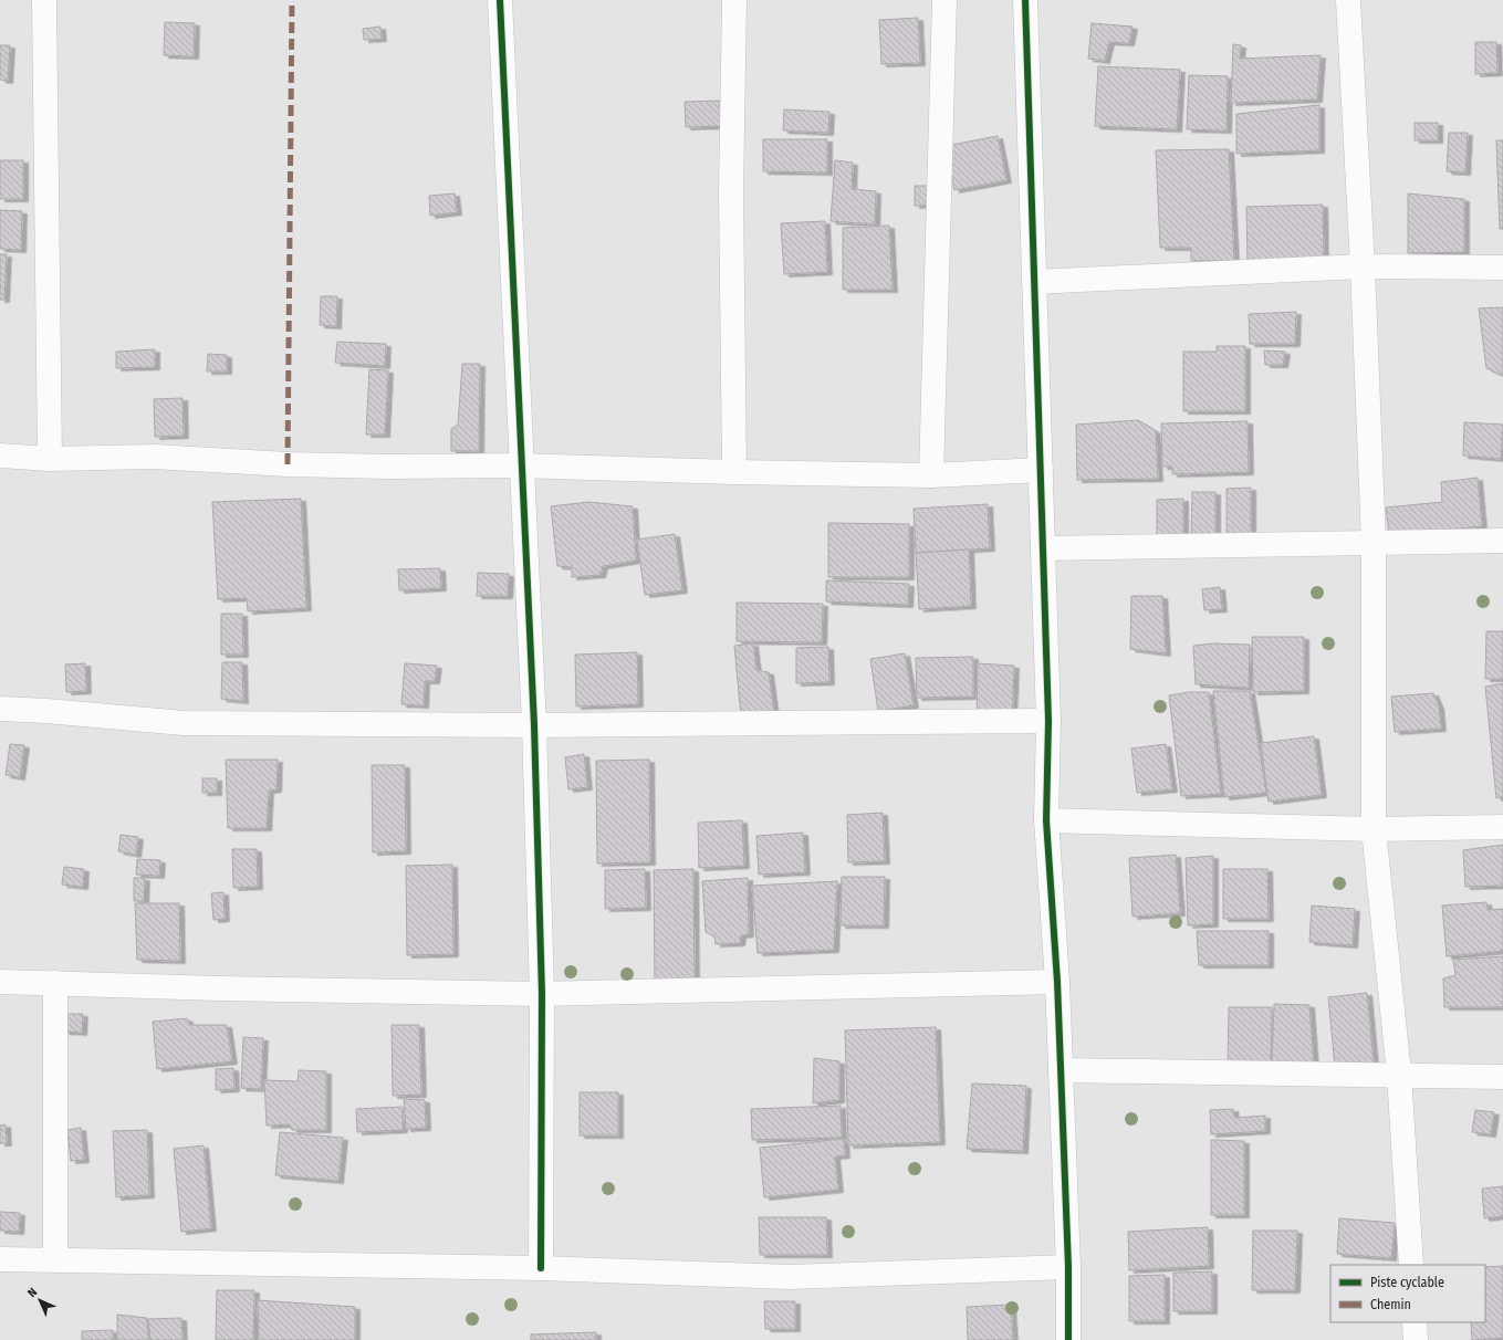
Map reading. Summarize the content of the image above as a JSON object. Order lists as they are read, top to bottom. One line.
{"legend":["Piste cyclable","Chemin"],"north":"top left"}
